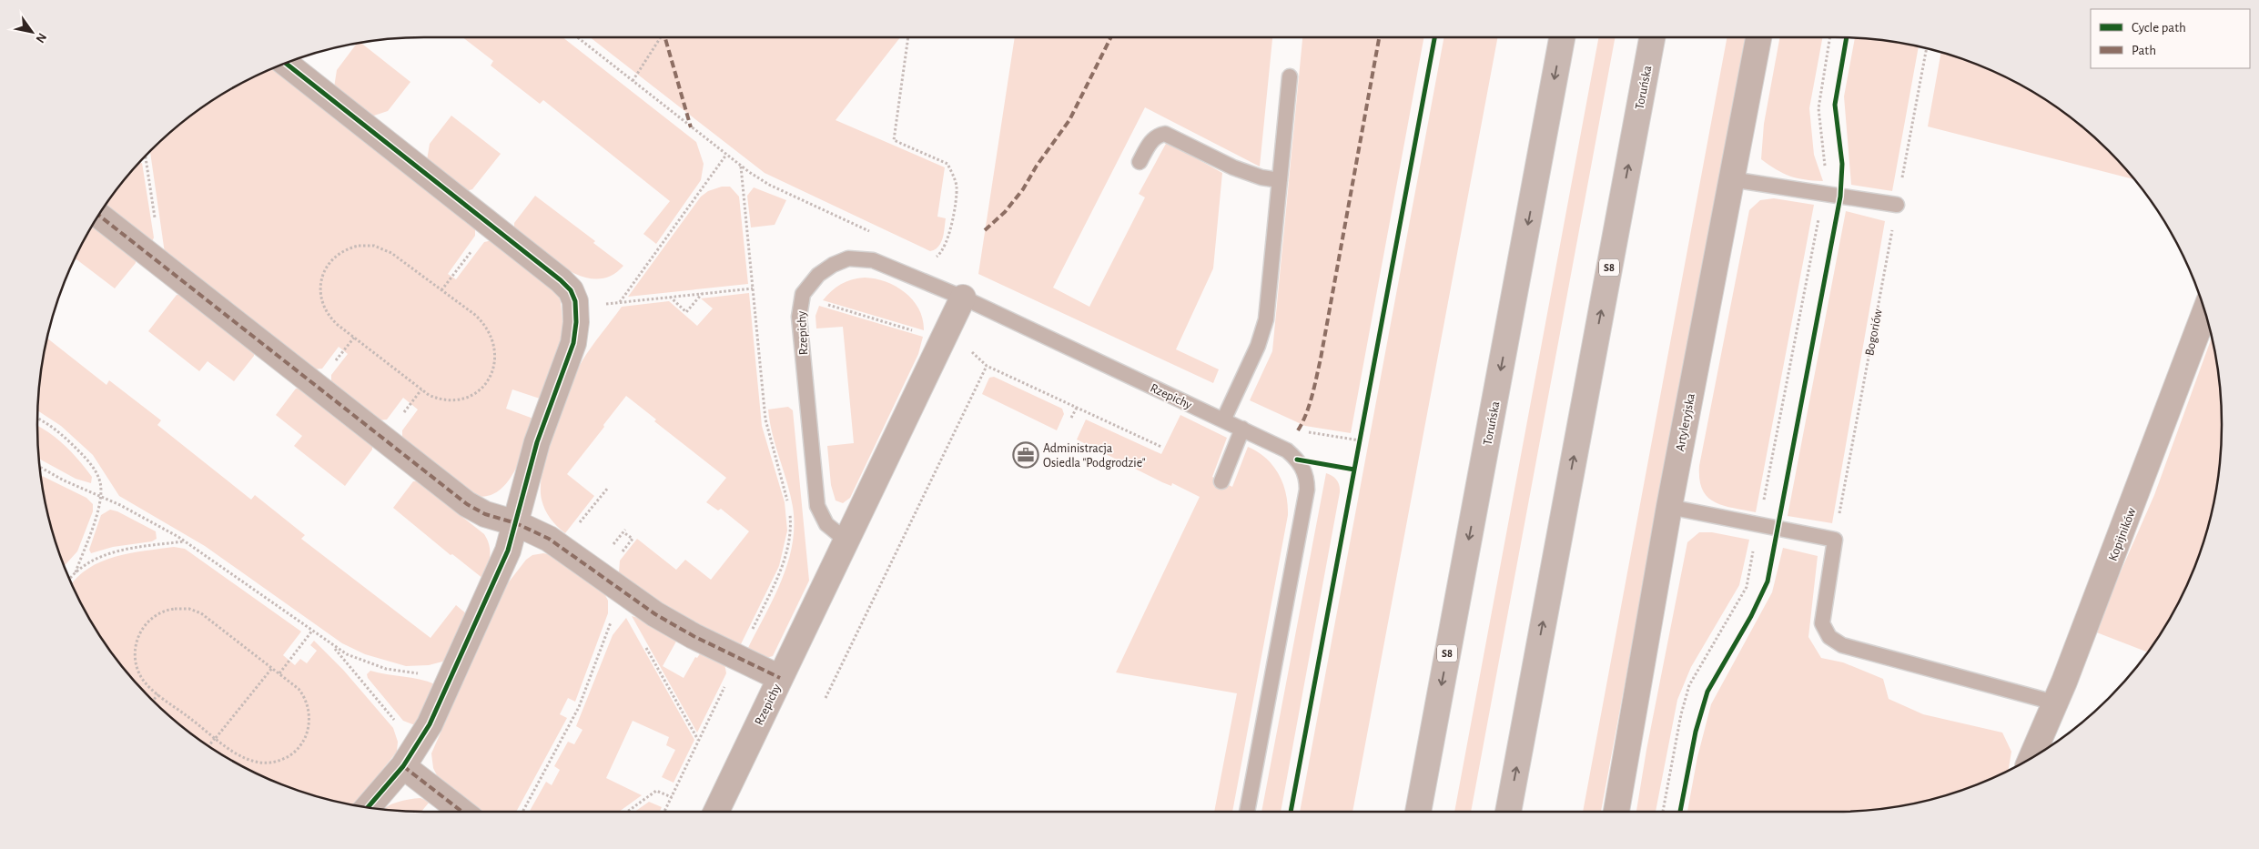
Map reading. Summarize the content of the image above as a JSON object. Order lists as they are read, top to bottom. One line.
{"streets":{"highway":["Toruńska","S8"],"street":["Rzepichy","Artyleryjska","Kopijników"],"path":["Bogoriów"]},"places":{"office":["Administracja Osiedla \"Podgrodzie\""]},"legend":["Cycle path","Path"],"north":"bottom right"}
